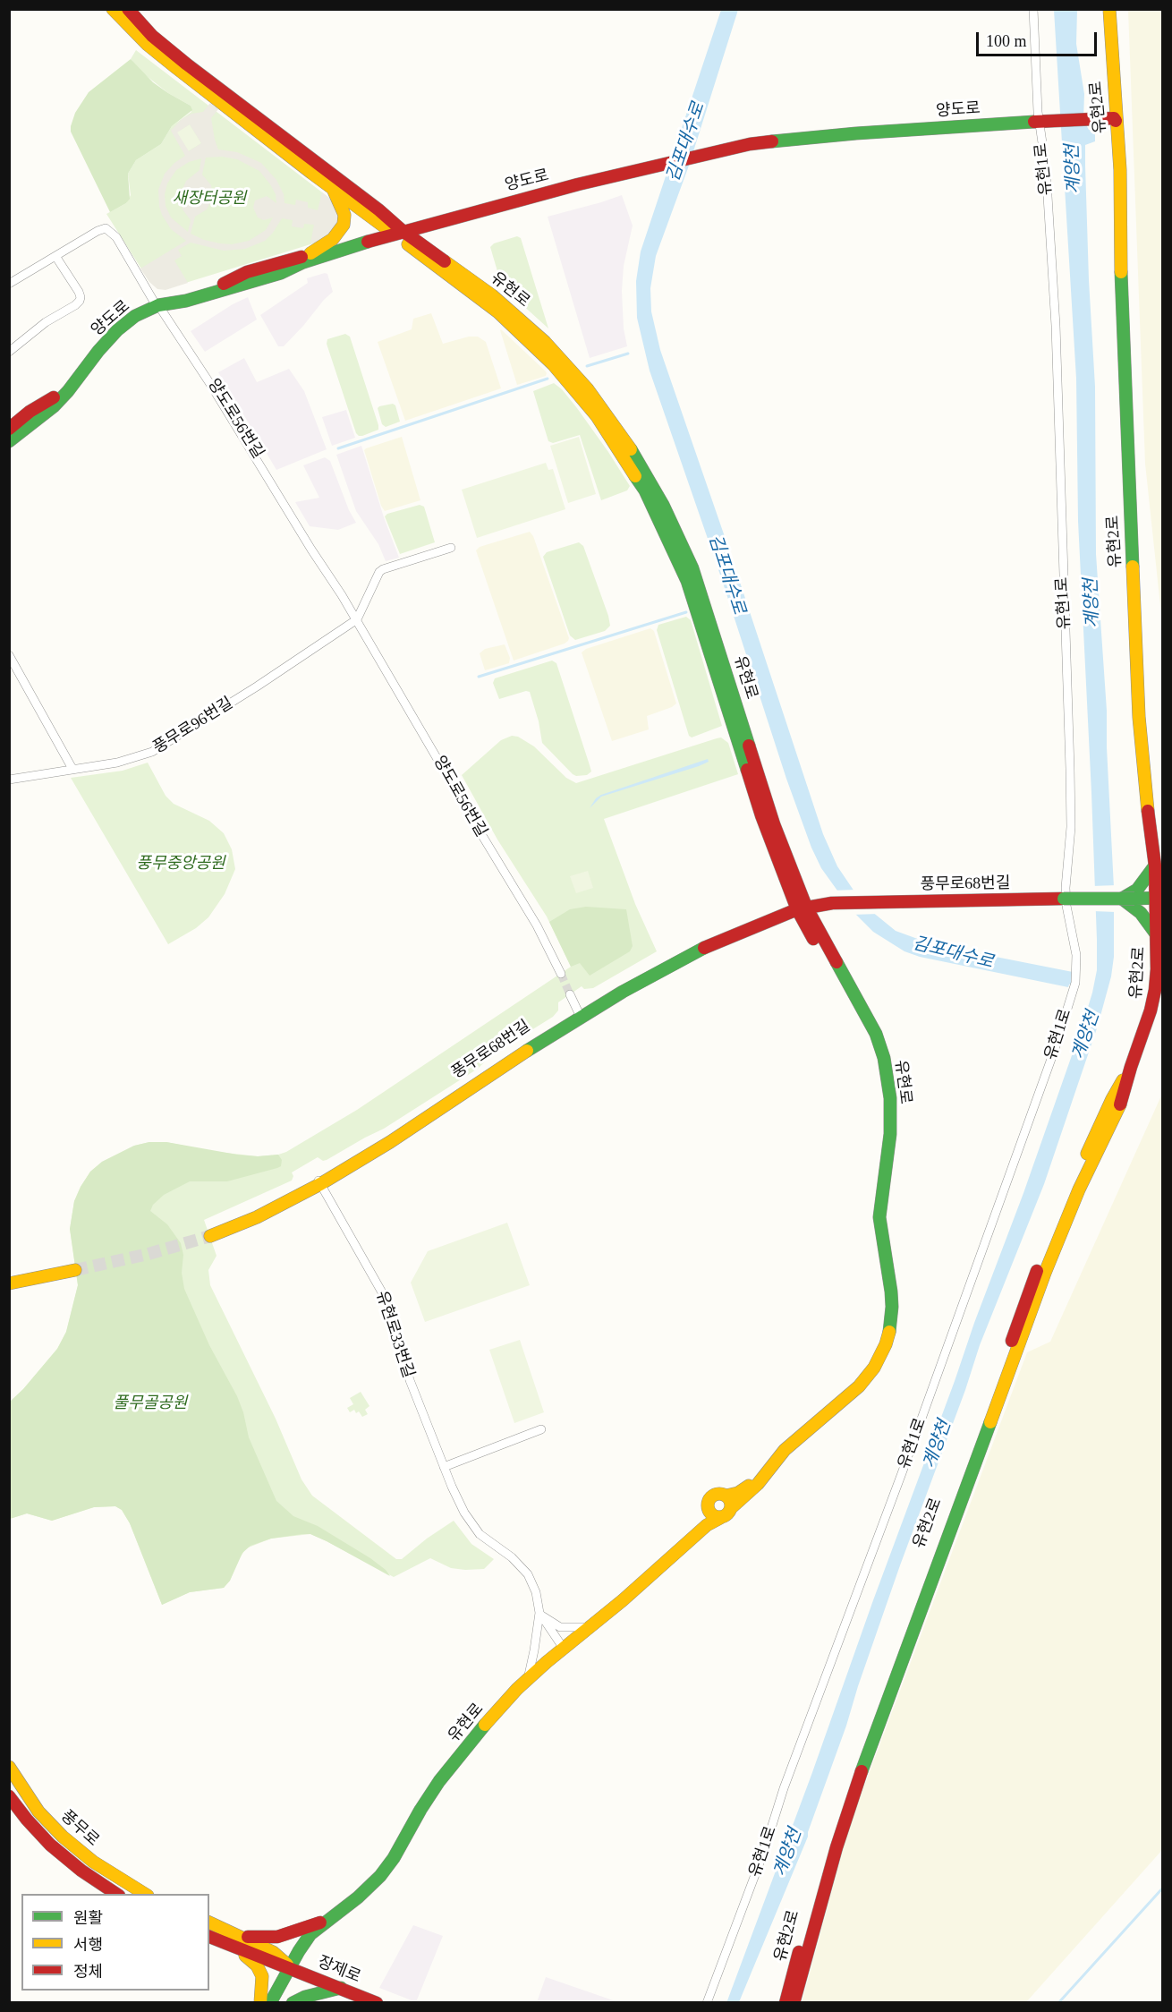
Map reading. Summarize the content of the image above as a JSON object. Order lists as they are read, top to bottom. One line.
{"streets":{"street":["유현2로","양도로","유현1로","유현로","양도로56번길","풍무로96번길","풍무로68번길","유현로33번길","풍무로","장제로"]},"crossings":[["유현2로","양도로"],["유현2로","풍무로68번길"],["양도로","유현1로"],["양도로","유현로"],["양도로","양도로56번길"],["유현로","풍무로68번길"],["유현로","유현로33번길"],["유현로","장제로"],["양도로56번길","풍무로96번길"],["풍무로68번길","유현로33번길"]],"water":["김포대수로","계양천"],"parks":["새장터공원","풍무중앙공원","풀무골공원"],"legend":["원활","서행","정체"],"scale_bar":"100 m"}
